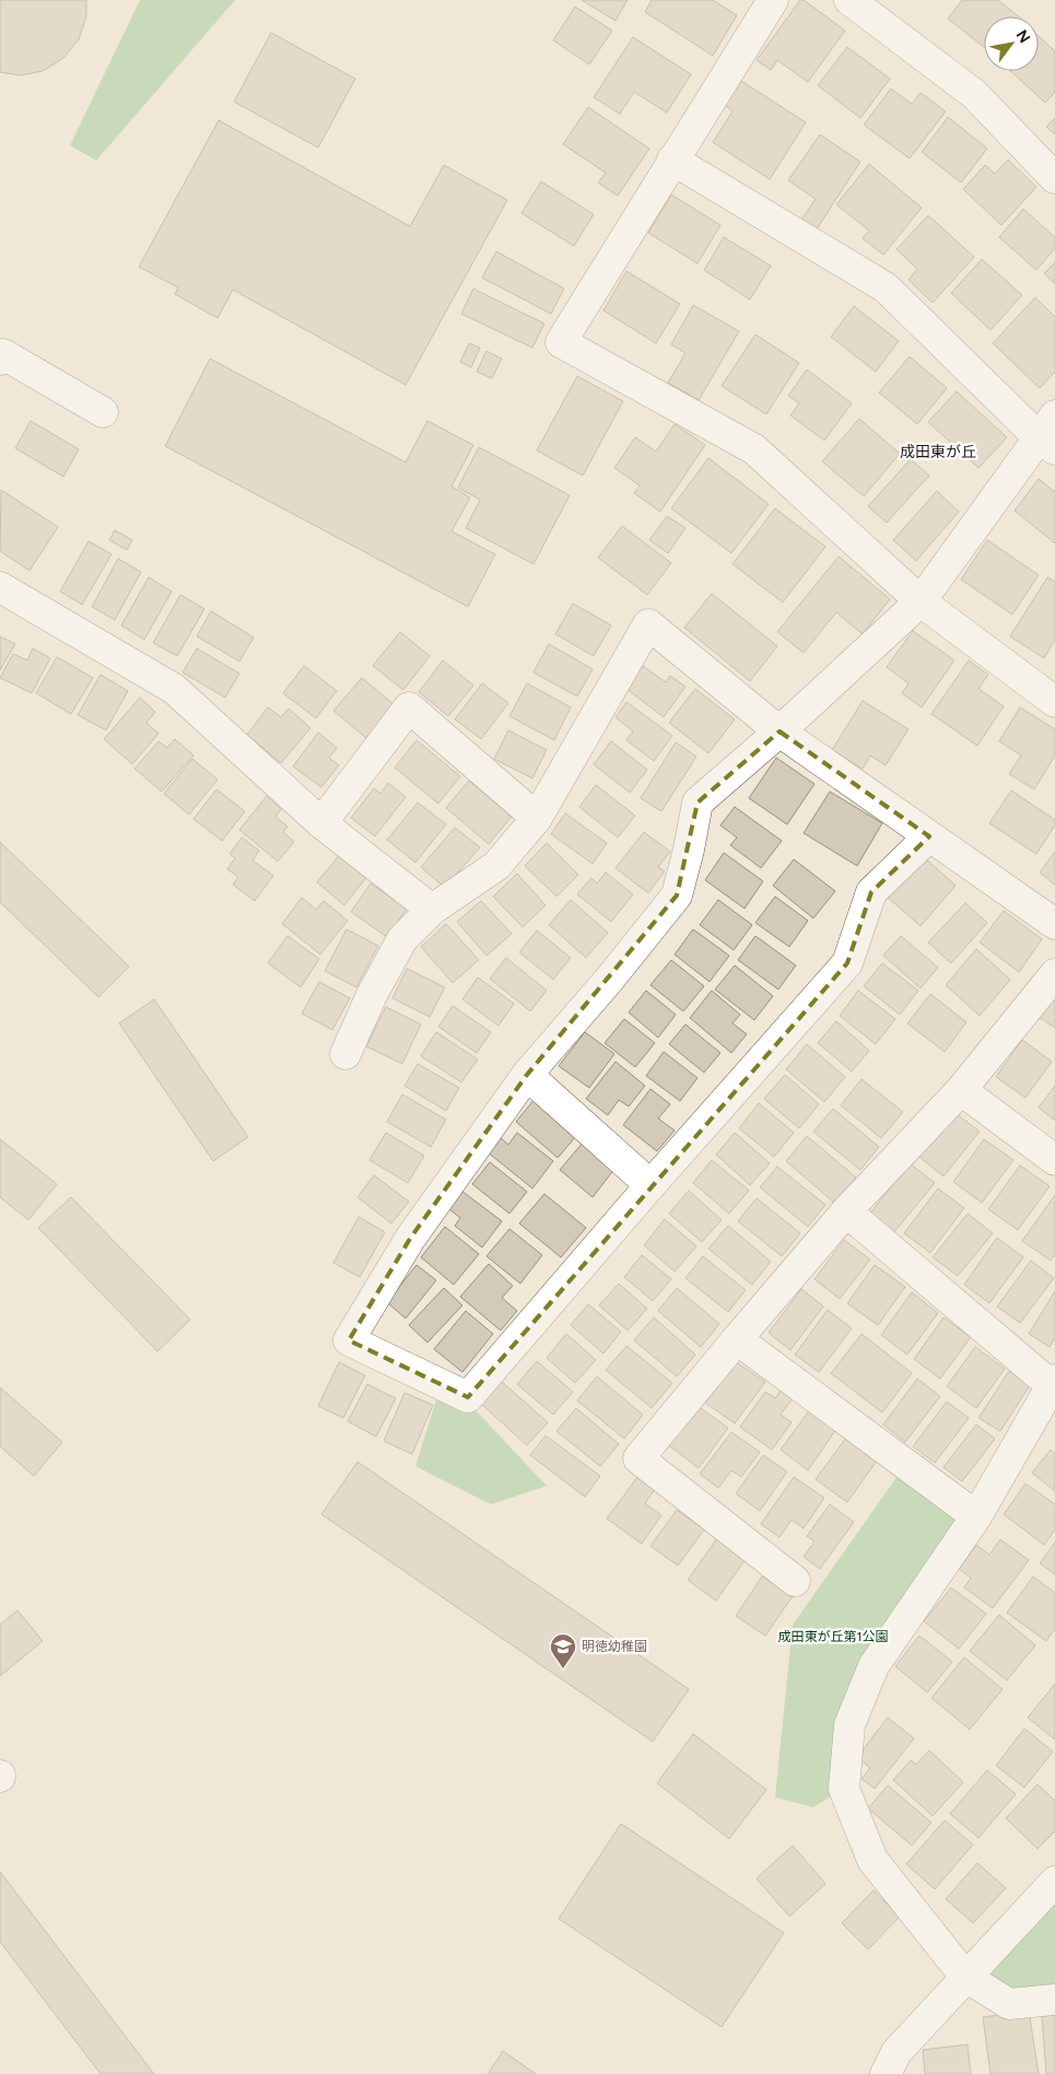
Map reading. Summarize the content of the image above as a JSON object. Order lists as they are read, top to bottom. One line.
{"districts":["成田東が丘"],"parks":["成田東が丘第1公園"],"places":{"school or university":["明徳幼稚園"]},"north":"top right"}
